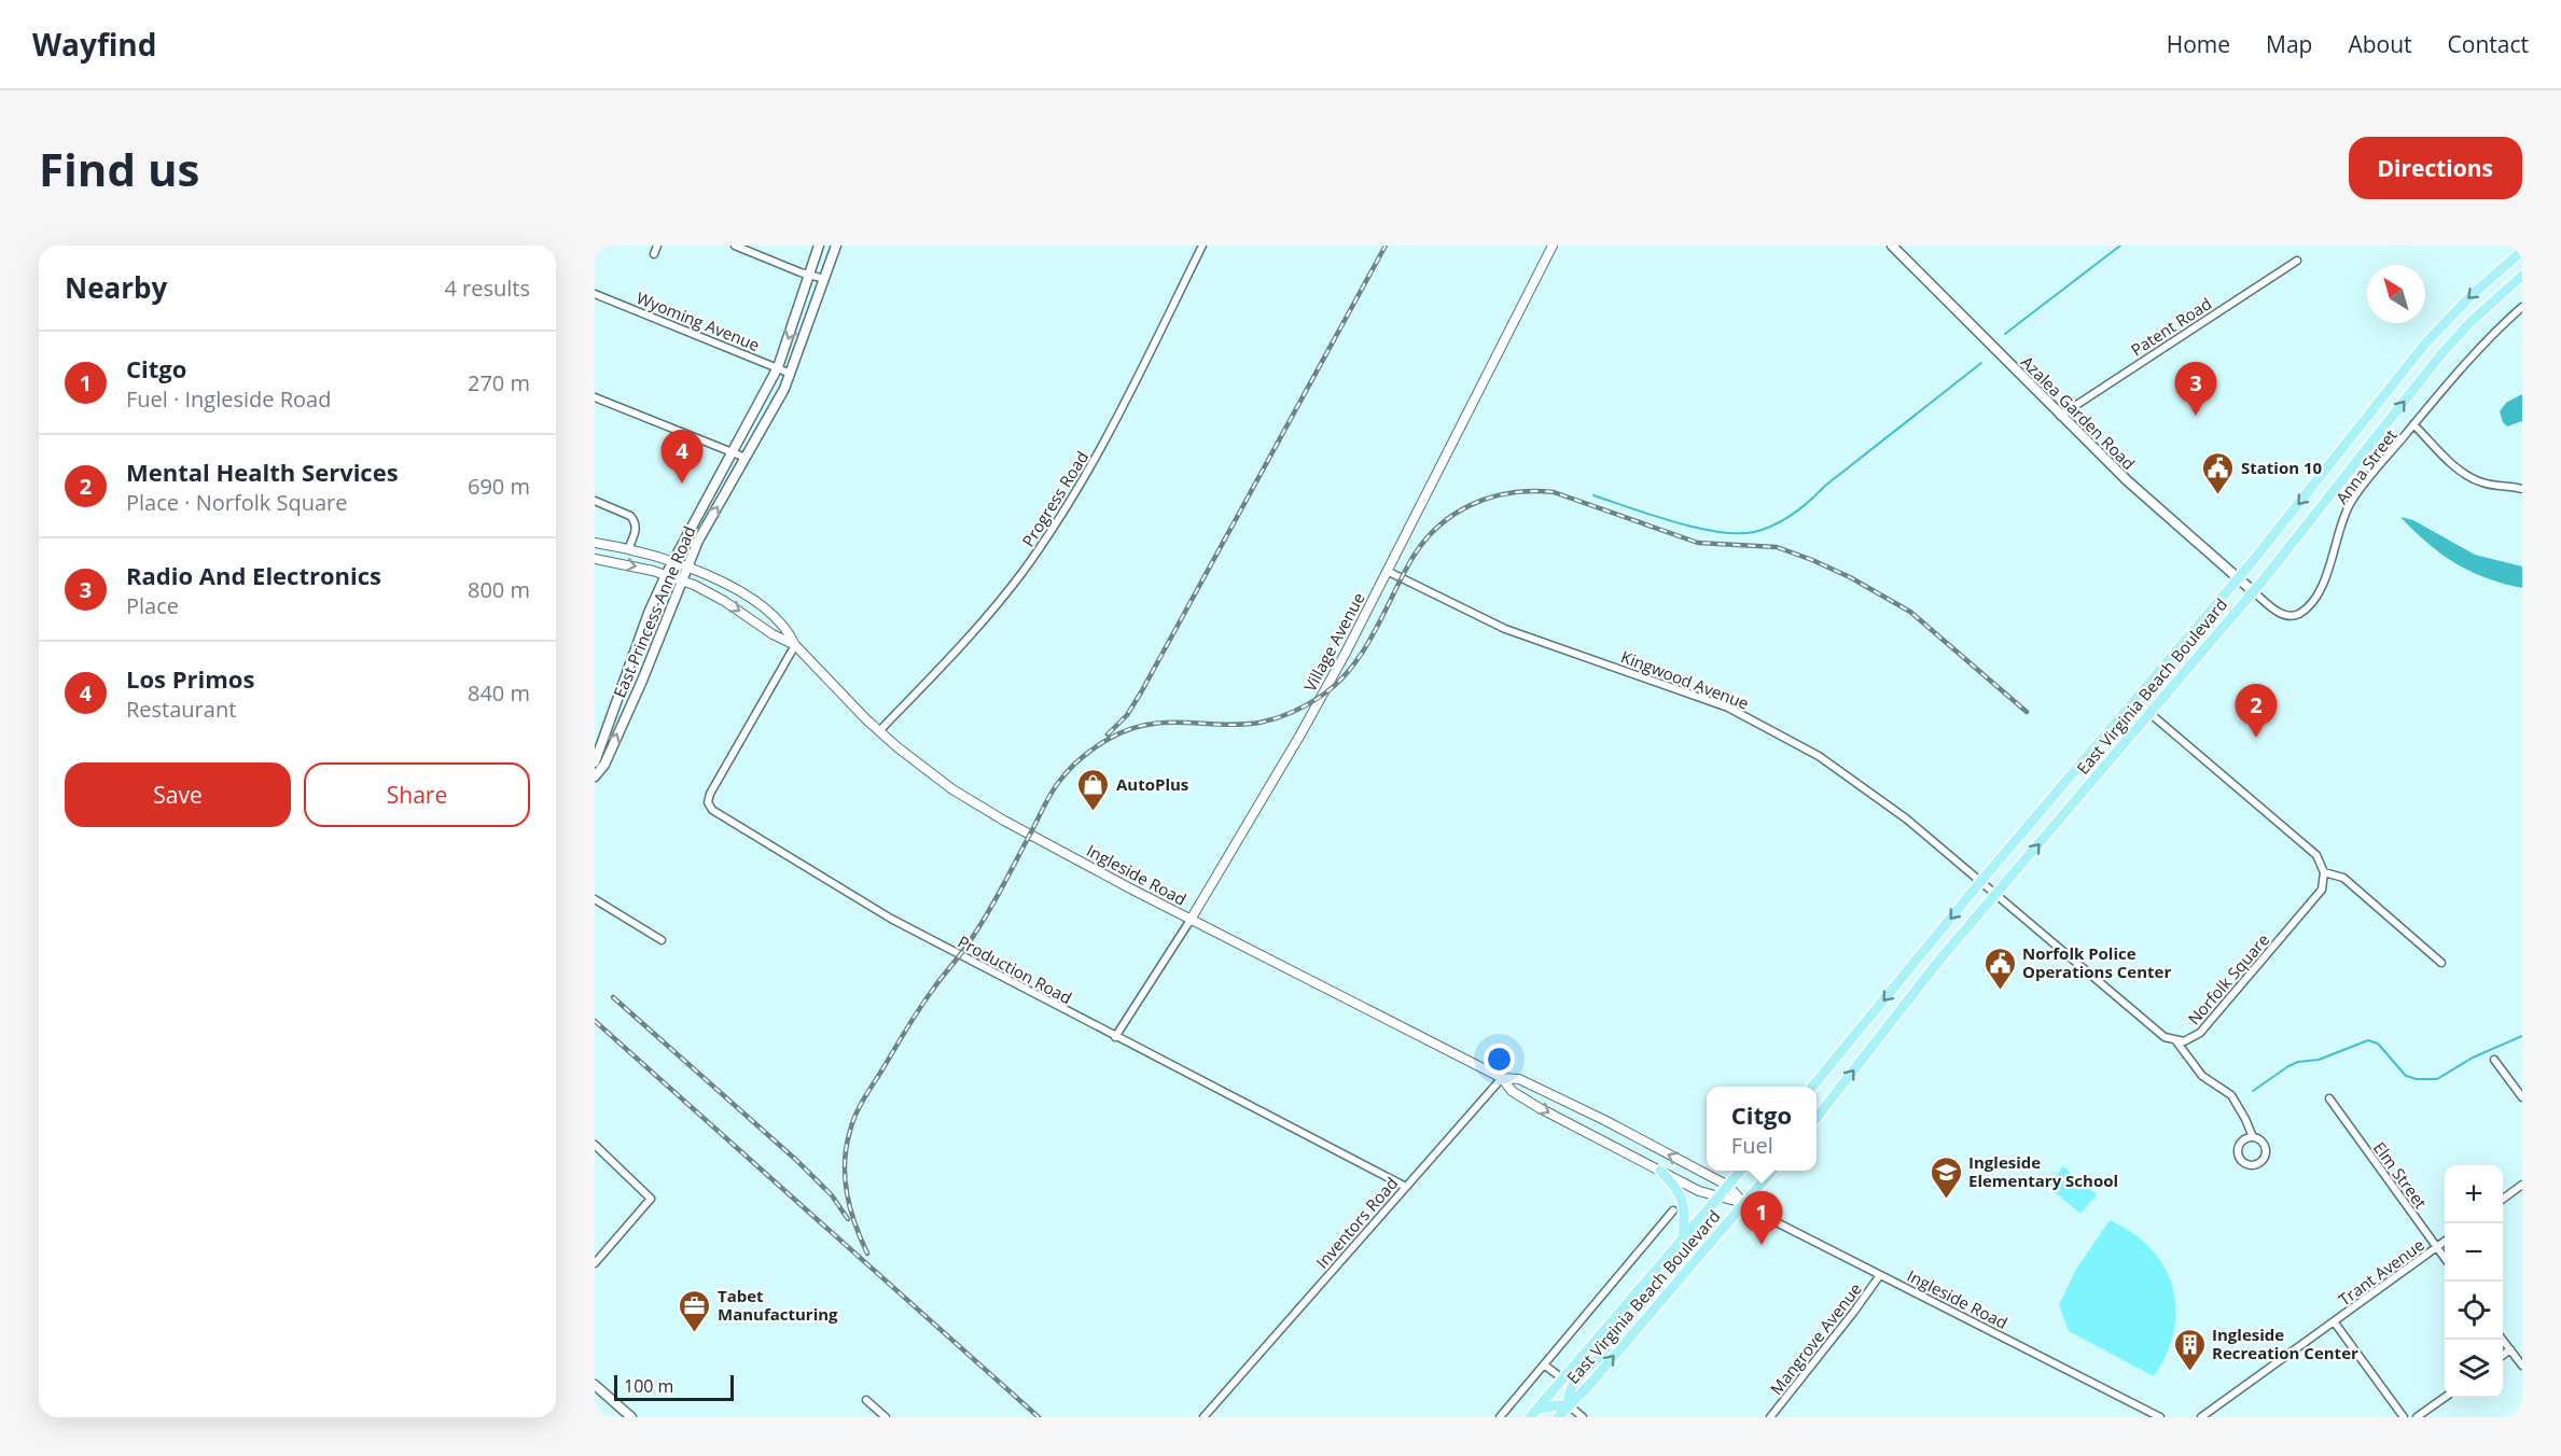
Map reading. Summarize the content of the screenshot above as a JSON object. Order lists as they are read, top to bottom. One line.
{"streets":{"main road":["Azalea Garden Road","East Princess Anne Road","East Virginia Beach Boulevard"],"street":["Wyoming Avenue","Patent Road","Anna Street","Progress Road","Village Avenue","Kingwood Avenue","Ingleside Road","Production Road","Norfolk Square","Elm Street","Inventors Road","Trant Avenue","Mangrove Avenue"]},"crossings":[["Wyoming Avenue","East Princess Anne Road"],["Patent Road","Azalea Garden Road"],["Azalea Garden Road","Anna Street"],["Azalea Garden Road","East Virginia Beach Boulevard"],["Anna Street","East Virginia Beach Boulevard"],["Progress Road","Ingleside Road"],["East Princess Anne Road","Ingleside Road"],["Village Avenue","Kingwood Avenue"],["Village Avenue","Ingleside Road"],["Village Avenue","Production Road"],["Kingwood Avenue","East Virginia Beach Boulevard"],["East Virginia Beach Boulevard","Ingleside Road"],["Ingleside Road","Production Road"],["Ingleside Road","Inventors Road"],["Ingleside Road","Mangrove Avenue"],["Production Road","Inventors Road"],["Elm Street","Trant Avenue"]],"places":{"public building":["Station 10","Norfolk Police Operations Center"],"shop":["AutoPlus"],"school or university":["Ingleside Elementary School"],"office":["Tabet Manufacturing"],"building":["Ingleside Recreation Center"]},"scale_bar":"100 m","north":"top left","page":{"header":"Wayfind","nav":["Home","Map","About","Contact"],"buttons":["Directions",["Save","Share"]],"title":"Find us","heading":["Nearby","4 results"],"list":[{"mark":"1","name":"Citgo","note":"Fuel · Ingleside Road","value":"270 m"},{"mark":"2","name":"Mental Health Services","note":"Place · Norfolk Square","value":"690 m"},{"mark":"3","name":"Radio And Electronics","note":"Place","value":"800 m"},{"mark":"4","name":"Los Primos","note":"Restaurant","value":"840 m"}],"pins":["3","4","2","1"],"popup":["Citgo","Fuel"],"map_buttons":["+","−"],"scale":"100 m"}}
